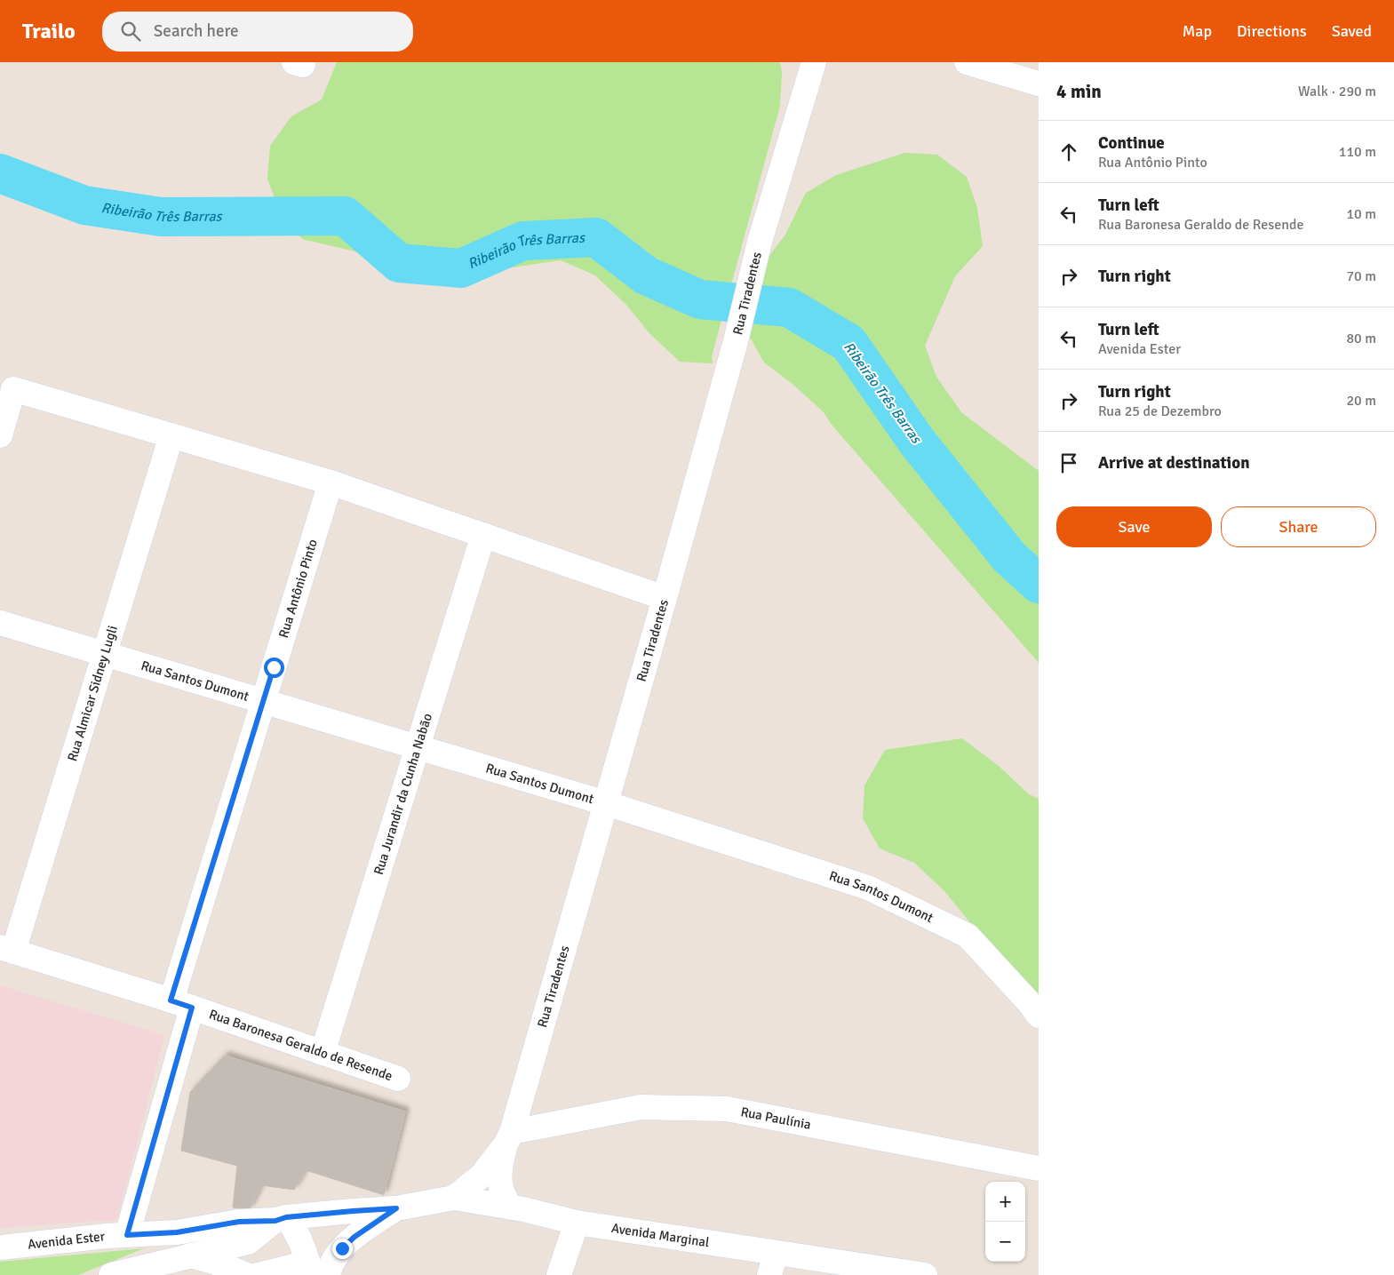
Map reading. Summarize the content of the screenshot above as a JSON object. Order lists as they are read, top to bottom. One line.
{"streets":{"street":["Rua Tiradentes","Rua Antônio Pinto","Rua Santos Dumont","Rua Almicar Sidney Lugli","Rua Jurandir da Cunha Nabão","Rua Baronesa Geraldo de Resende","Rua Paulínia","Avenida Marginal","Avenida Ester"]},"crossings":[["Rua Tiradentes","Rua Santos Dumont"],["Rua Tiradentes","Rua Paulínia"],["Rua Tiradentes","Avenida Marginal"],["Rua Antônio Pinto","Rua Santos Dumont"],["Rua Antônio Pinto","Rua Baronesa Geraldo de Resende"],["Rua Antônio Pinto","Avenida Ester"],["Rua Santos Dumont","Rua Almicar Sidney Lugli"],["Rua Santos Dumont","Rua Jurandir da Cunha Nabão"],["Rua Almicar Sidney Lugli","Rua Baronesa Geraldo de Resende"],["Rua Jurandir da Cunha Nabão","Rua Baronesa Geraldo de Resende"],["Avenida Marginal","Avenida Ester"]],"water":["Ribeirão Três Barras"],"page":{"header":"Trailo","search":"Search here","nav":["Map","Directions","Saved"],"heading":["4 min","Walk · 290 m"],"list":[["Continue","Rua Antônio Pinto","110 m"],["Turn left","Rua Baronesa Geraldo de Resende","10 m"],["Turn right","70 m"],["Turn left","Avenida Ester","80 m"],["Turn right","Rua 25 de Dezembro","20 m"],"Arrive at destination"],"buttons":["Save","Share"],"map_buttons":["+","−"]}}
